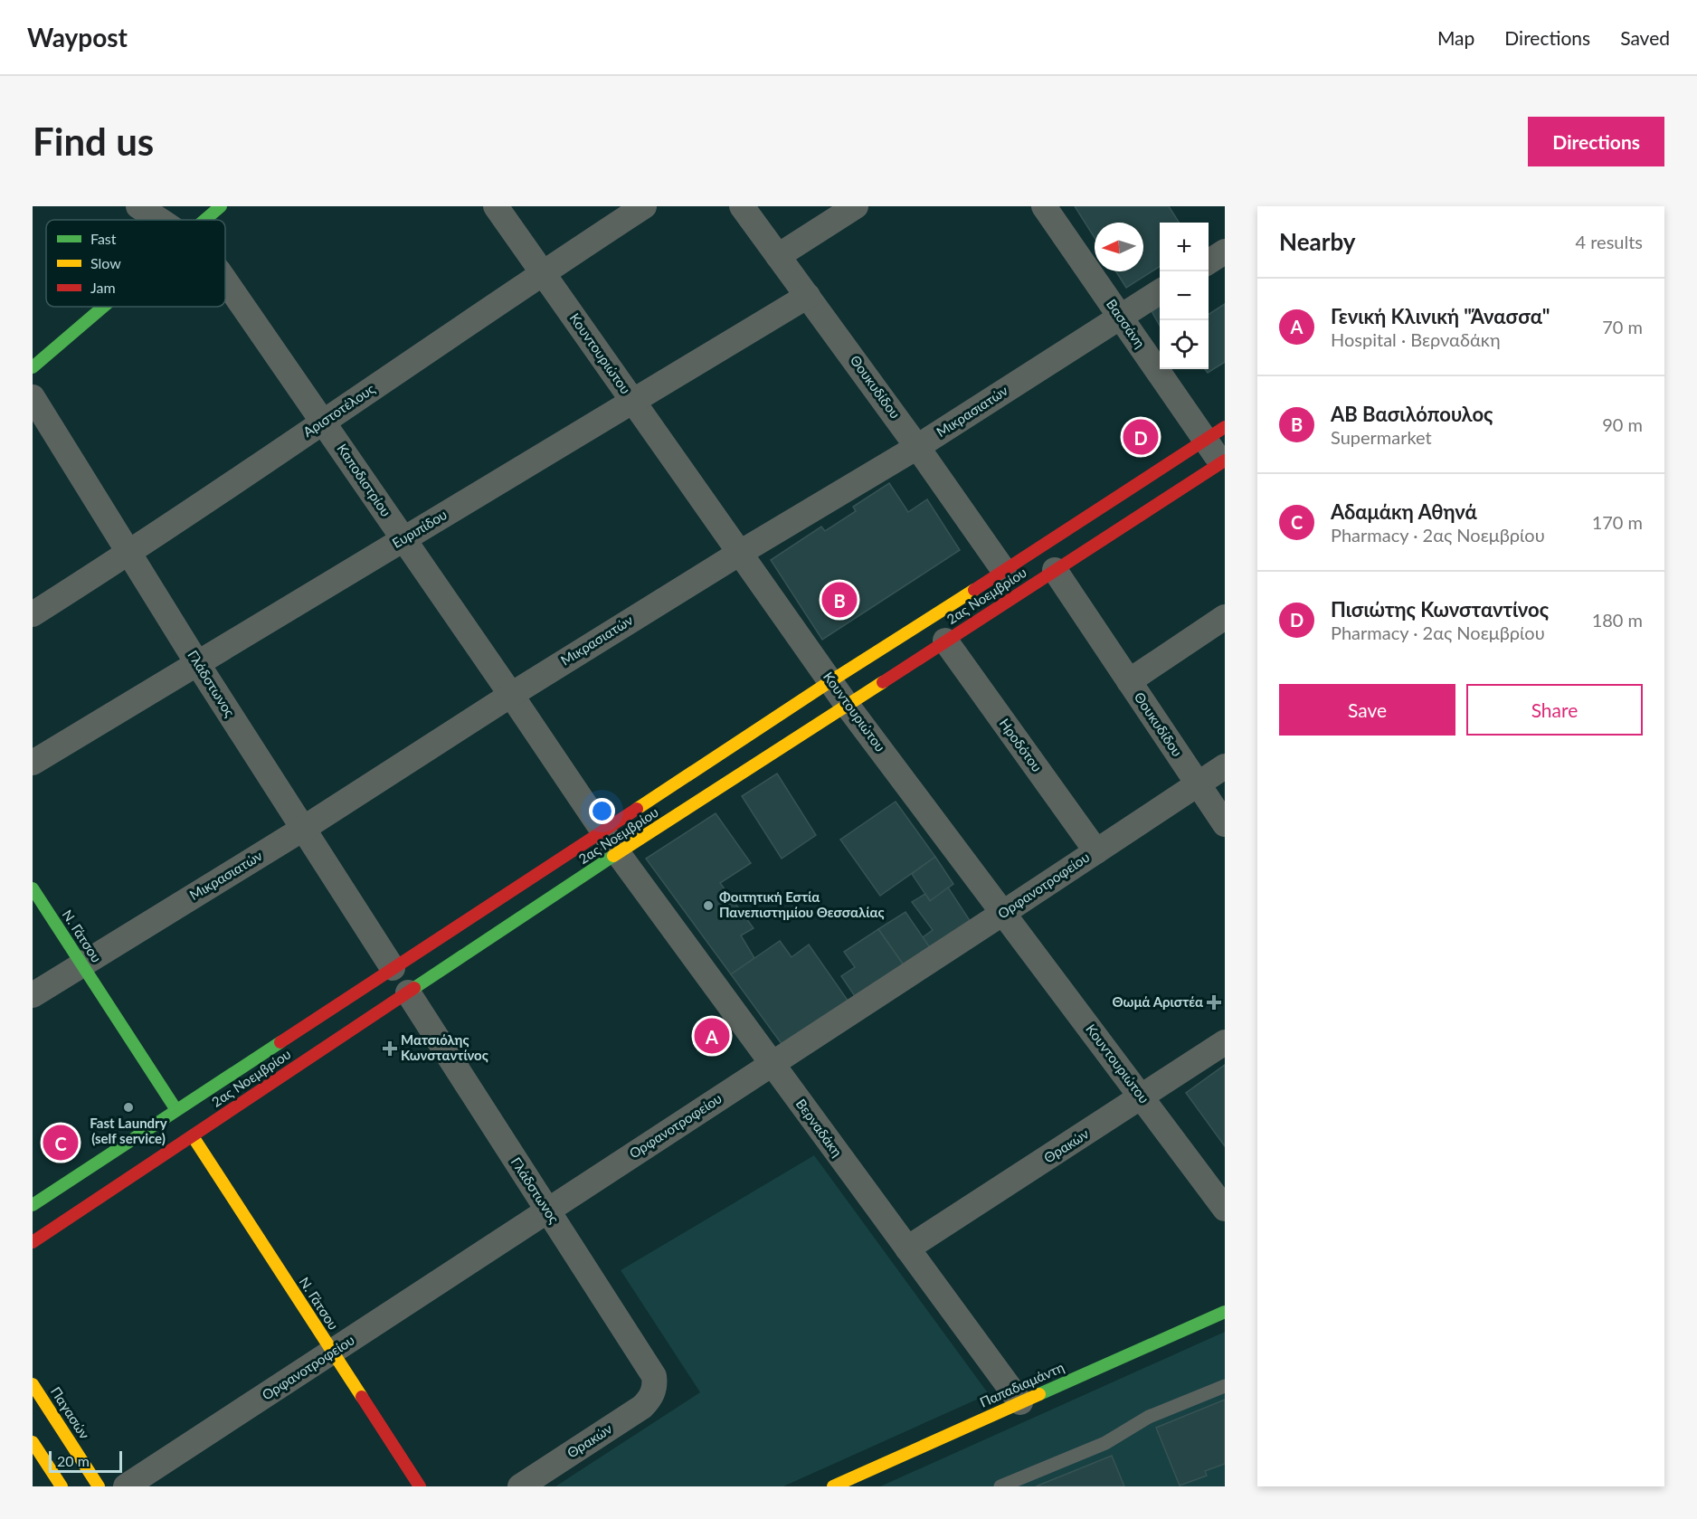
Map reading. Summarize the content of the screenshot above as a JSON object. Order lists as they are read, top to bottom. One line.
{"streets":{"main road":["2ας Νοεμβρίου","Ν. Γάτσου","Παπαδιαμάντη","Παγασών"],"street":["Βασσάνη","Κουντουριώτου","Θουκυδίδου","Αριστοτέλους","Μικρασιατών","Καποδιστρίου","Ευριπίδου","Γλάδστωνος","Ηροδότου","Ορφανοτροφείου","Βερναδάκη","Θρακών"]},"crossings":[["Βασσάνη","Μικρασιατών"],["Βασσάνη","2ας Νοεμβρίου"],["Κουντουριώτου","Αριστοτέλους"],["Κουντουριώτου","Μικρασιατών"],["Κουντουριώτου","Ευριπίδου"],["Κουντουριώτου","2ας Νοεμβρίου"],["Κουντουριώτου","Ορφανοτροφείου"],["Κουντουριώτου","Θρακών"],["Θουκυδίδου","Μικρασιατών"],["Θουκυδίδου","Ευριπίδου"],["Θουκυδίδου","2ας Νοεμβρίου"],["Θουκυδίδου","Ορφανοτροφείου"],["Αριστοτέλους","Καποδιστρίου"],["Αριστοτέλους","Γλάδστωνος"],["Μικρασιατών","Καποδιστρίου"],["Μικρασιατών","Γλάδστωνος"],["Μικρασιατών","Ν. Γάτσου"],["Καποδιστρίου","Ευριπίδου"],["Καποδιστρίου","2ας Νοεμβρίου"],["Καποδιστρίου","Βερναδάκη"],["Ευριπίδου","Γλάδστωνος"],["2ας Νοεμβρίου","Γλάδστωνος"],["2ας Νοεμβρίου","Ηροδότου"],["2ας Νοεμβρίου","Ν. Γάτσου"],["2ας Νοεμβρίου","Βερναδάκη"],["Γλάδστωνος","Ορφανοτροφείου"],["Γλάδστωνος","Θρακών"],["Ηροδότου","Ορφανοτροφείου"],["Ορφανοτροφείου","Ν. Γάτσου"],["Ορφανοτροφείου","Βερναδάκη"],["Βερναδάκη","Θρακών"],["Βερναδάκη","Παπαδιαμάντη"]],"places":{"other":["Φοιτητική Εστία Πανεπιστημίου Θεσσαλίας","Fast Laundry (self service)"],"health":["Θωμά Αριστέα","Ματσιόλης Κωνσταντίνος"]},"legend":["Fast","Slow","Jam"],"scale_bar":"20 m","north":"left","page":{"header":"Waypost","nav":["Map","Directions","Saved"],"buttons":["Directions",["Save","Share"]],"title":"Find us","heading":["Nearby","4 results"],"map_buttons":["+","−"],"list":[{"mark":"A","name":"Γενική Κλινική \"Άνασσα\"","note":"Hospital · Βερναδάκη","value":"70 m"},{"mark":"B","name":"ΑΒ Βασιλόπουλος","note":"Supermarket","value":"90 m"},{"mark":"C","name":"Αδαμάκη Αθηνά","note":"Pharmacy · 2ας Νοεμβρίου","value":"170 m"},{"mark":"D","name":"Πισιώτης Κωνσταντίνος","note":"Pharmacy · 2ας Νοεμβρίου","value":"180 m"}],"pins":["D","B","A","C"],"scale":"20 m"}}
